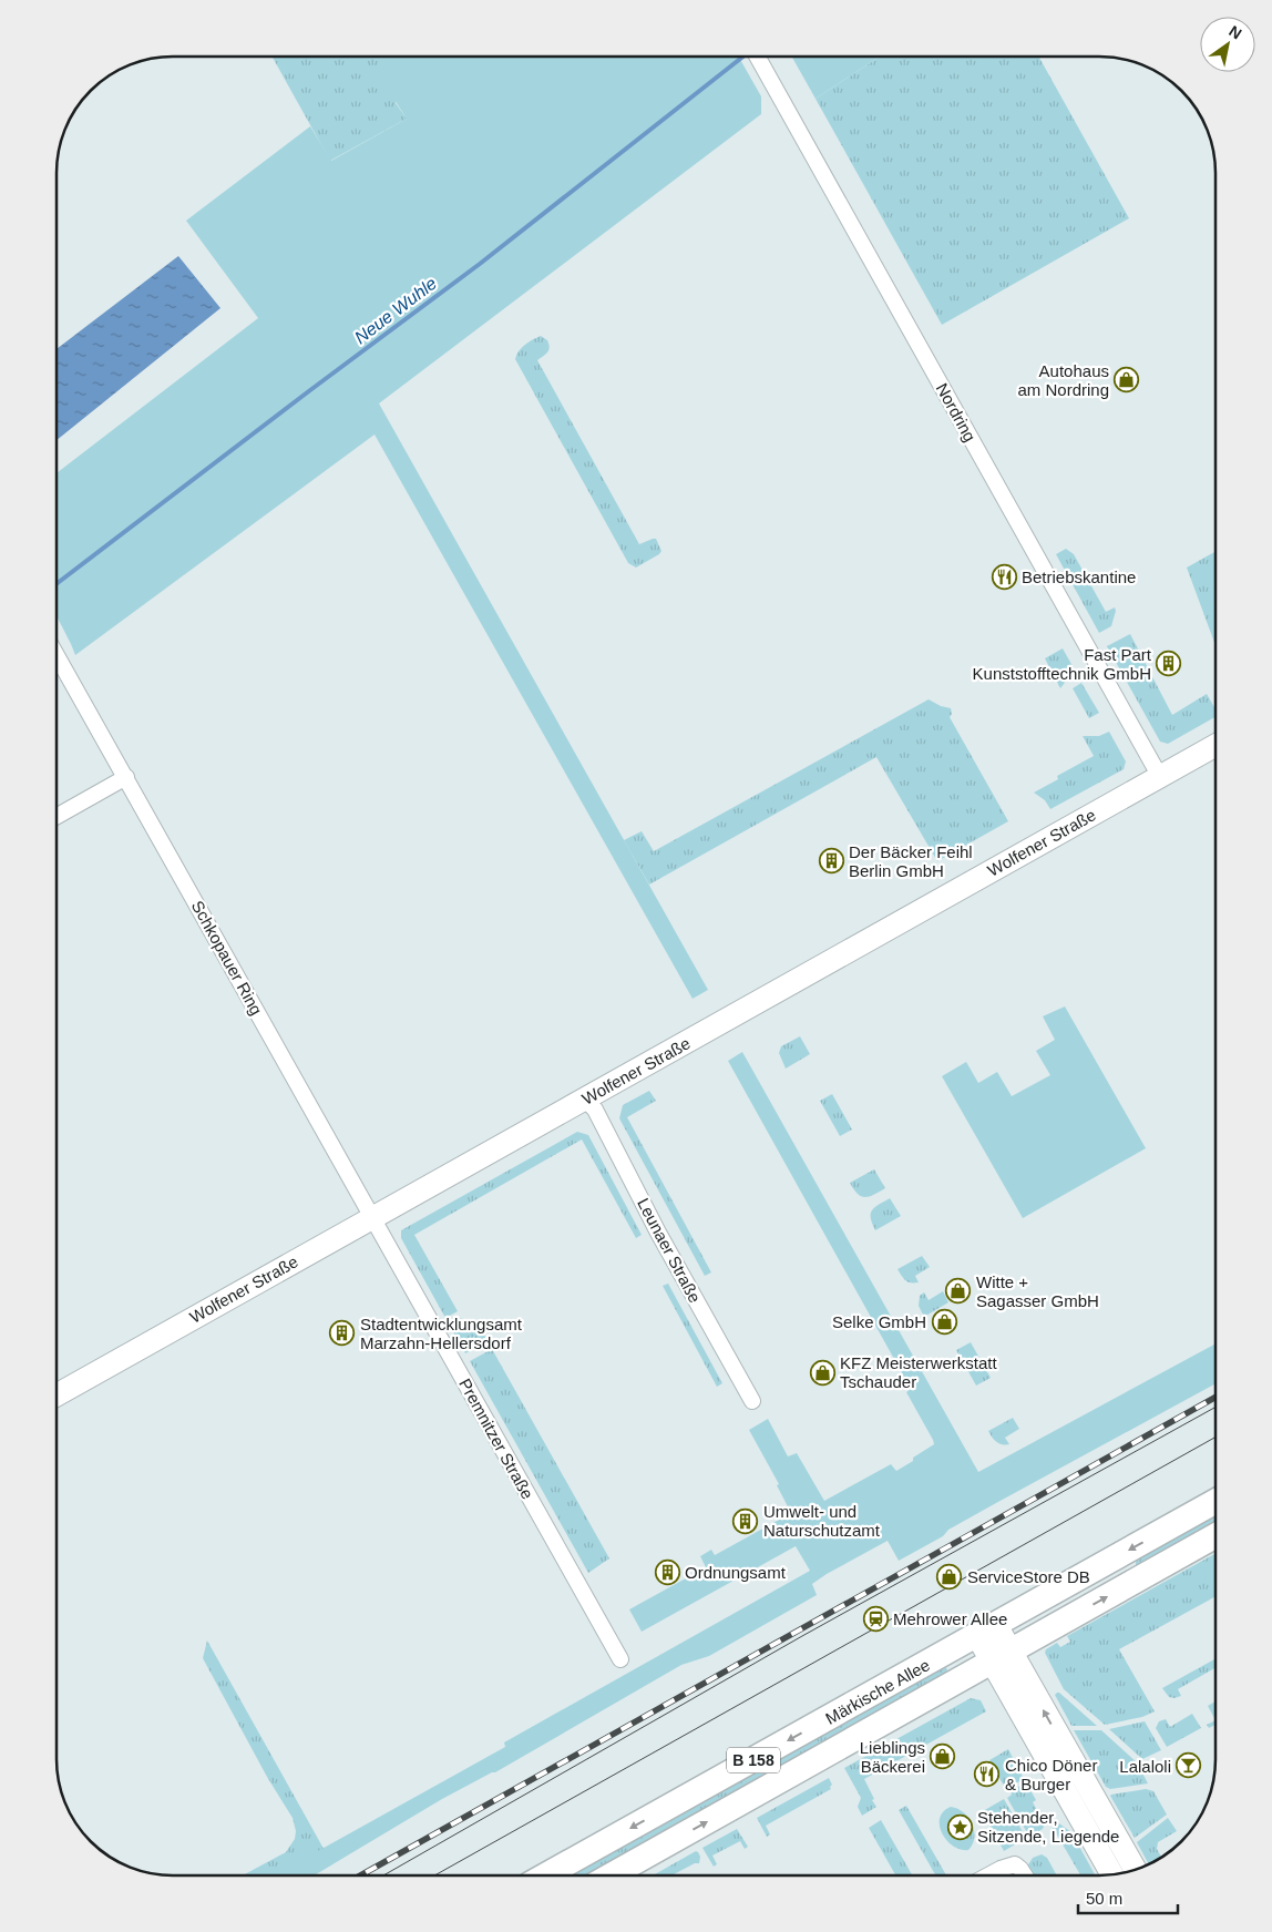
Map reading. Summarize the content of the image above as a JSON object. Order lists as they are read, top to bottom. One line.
{"streets":{"main road":["Märkische Allee","B 158"],"street":["Nordring","Wolfener Straße","Schkopauer Ring","Leunaer Straße","Premnitzer Straße"]},"crossings":[["Nordring","Wolfener Straße"],["Wolfener Straße","Schkopauer Ring"],["Wolfener Straße","Leunaer Straße"],["Wolfener Straße","Premnitzer Straße"],["Schkopauer Ring","Premnitzer Straße"]],"water":["Neue Wuhle"],"places":{"shop":["Autohaus am Nordring","Witte + Sagasser GmbH","Selke GmbH","KFZ Meisterwerkstatt Tschauder","ServiceStore DB","Lieblings Bäckerei"],"restaurant":["Betriebskantine","Chico Döner & Burger"],"building":["Fast Part Kunststofftechnik GmbH","Der Bäcker Feihl Berlin GmbH","Stadtentwicklungsamt Marzahn-Hellersdorf","Umwelt- und Naturschutzamt","Ordnungsamt"],"station":["Mehrower Allee"],"bar":["Lalaloli"],"place":["Stehender, Sitzende, Liegende"]},"scale_bar":"50 m","north":"top right"}
